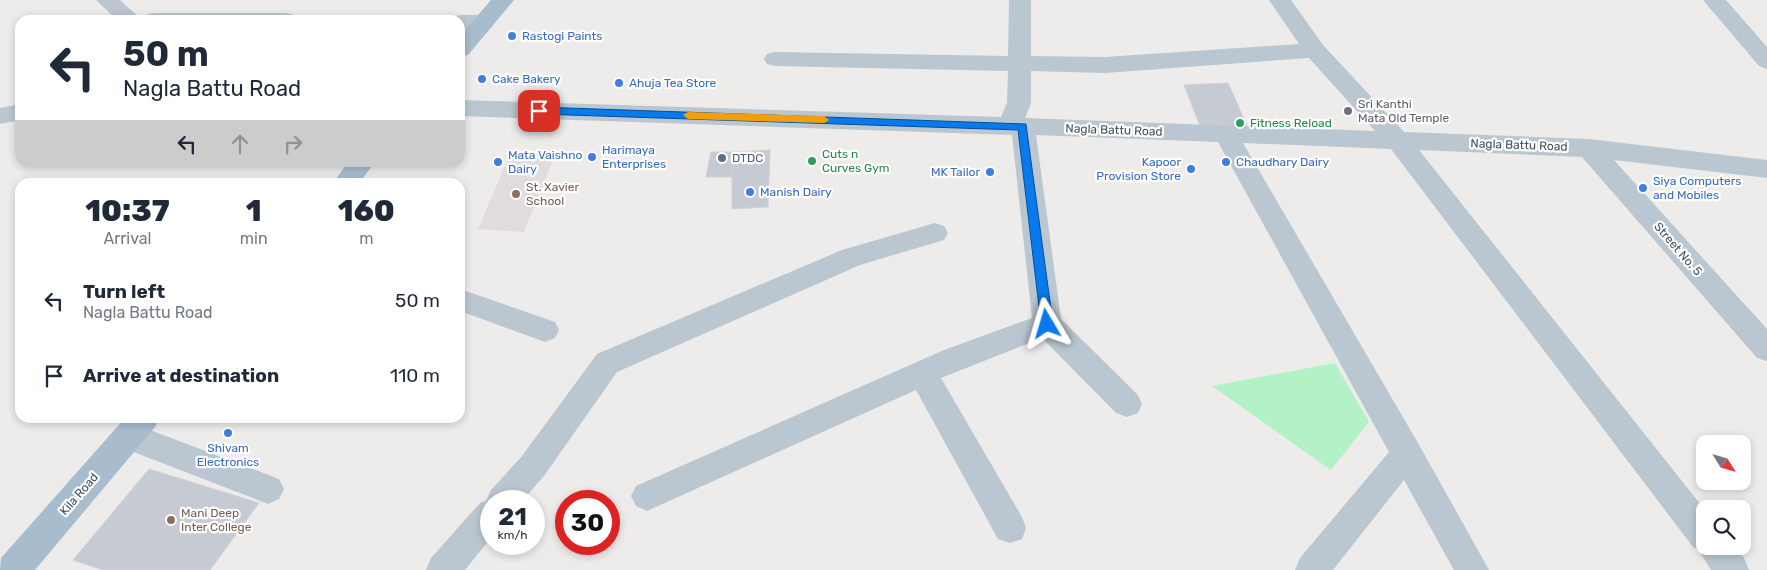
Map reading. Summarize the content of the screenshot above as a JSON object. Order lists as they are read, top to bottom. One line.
{"streets":{"main road":["Kila Road"],"street":["Nagla Battu Road","Street No. 5"]},"crossings":[["Nagla Battu Road","Street No. 5"]],"places":["Rastogi Paints","Cake Bakery","Ahuja Tea Store","Sri Kanthi Mata Old Temple","Fitness Reload","Harimaya Enterprises","DTDC","Cuts n Curves Gym","Mata Vaishno Dairy","Chaudhary Dairy","Kapoor Provision Store","MK Tailor","Siya Computers and Mobiles","Manish Dairy","St. Xavier School","Shivam Electronics","Mani Deep Inter College"],"north":"bottom right","page":{"turn":["50 m","Nagla Battu Road"],"eta":["10:37","Arrival","1","min","160","m"],"list":[{"name":"Turn left","note":"Nagla Battu Road","value":"50 m"},{"name":"Arrive at destination","value":"110 m"}],"speed":"21 km/h","limit":"30"}}
